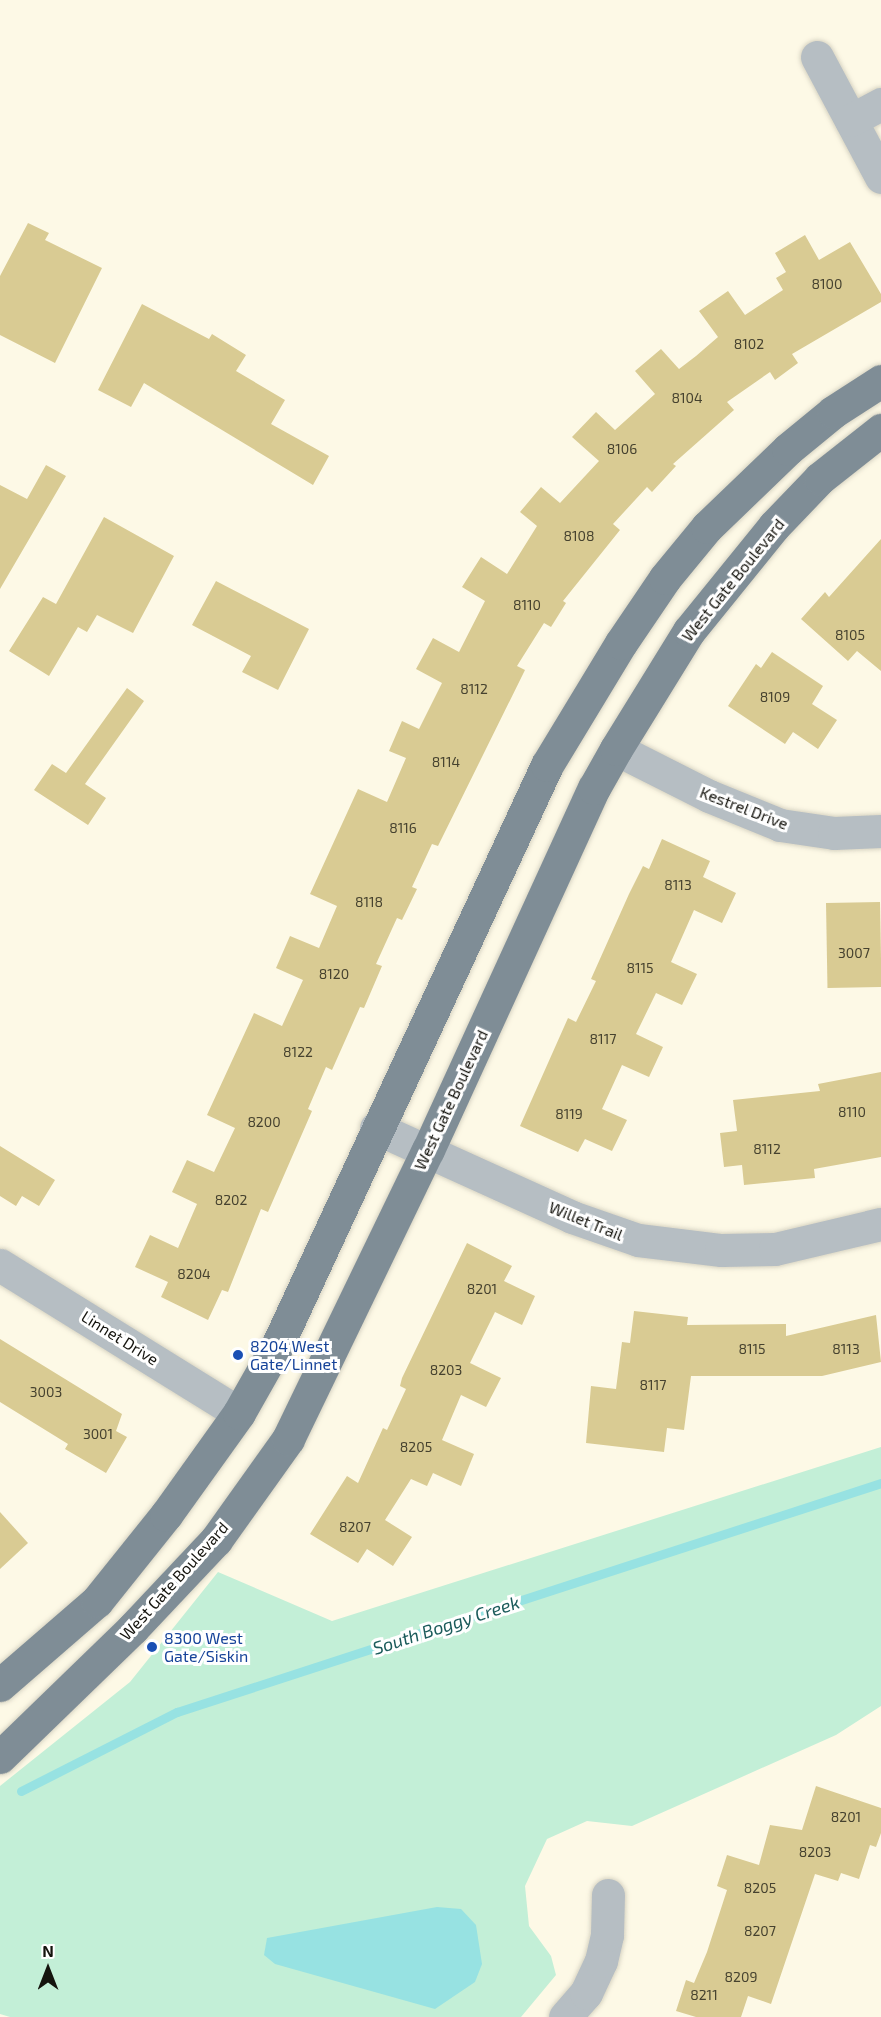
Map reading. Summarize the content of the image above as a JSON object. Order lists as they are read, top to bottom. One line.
{"streets":{"main road":["West Gate Boulevard"],"street":["Kestrel Drive","Willet Trail","Linnet Drive"]},"crossings":[["West Gate Boulevard","Kestrel Drive"],["West Gate Boulevard","Willet Trail"]],"water":["South Boggy Creek"],"places":["8204 West Gate/Linnet","8300 West Gate/Siskin"],"house_numbers":["8100","8102","8104","8106","8108","8110","8105","8112","8109","8114","8116","8113","8118","3007","8115","8120","8117","8122","8110","8119","8200","8112","8202","8204","8201","8115","8113","8203","8117","3003","3001","8205","8207","8201","8203","8205","8207","8209","8211"],"north":"top"}
